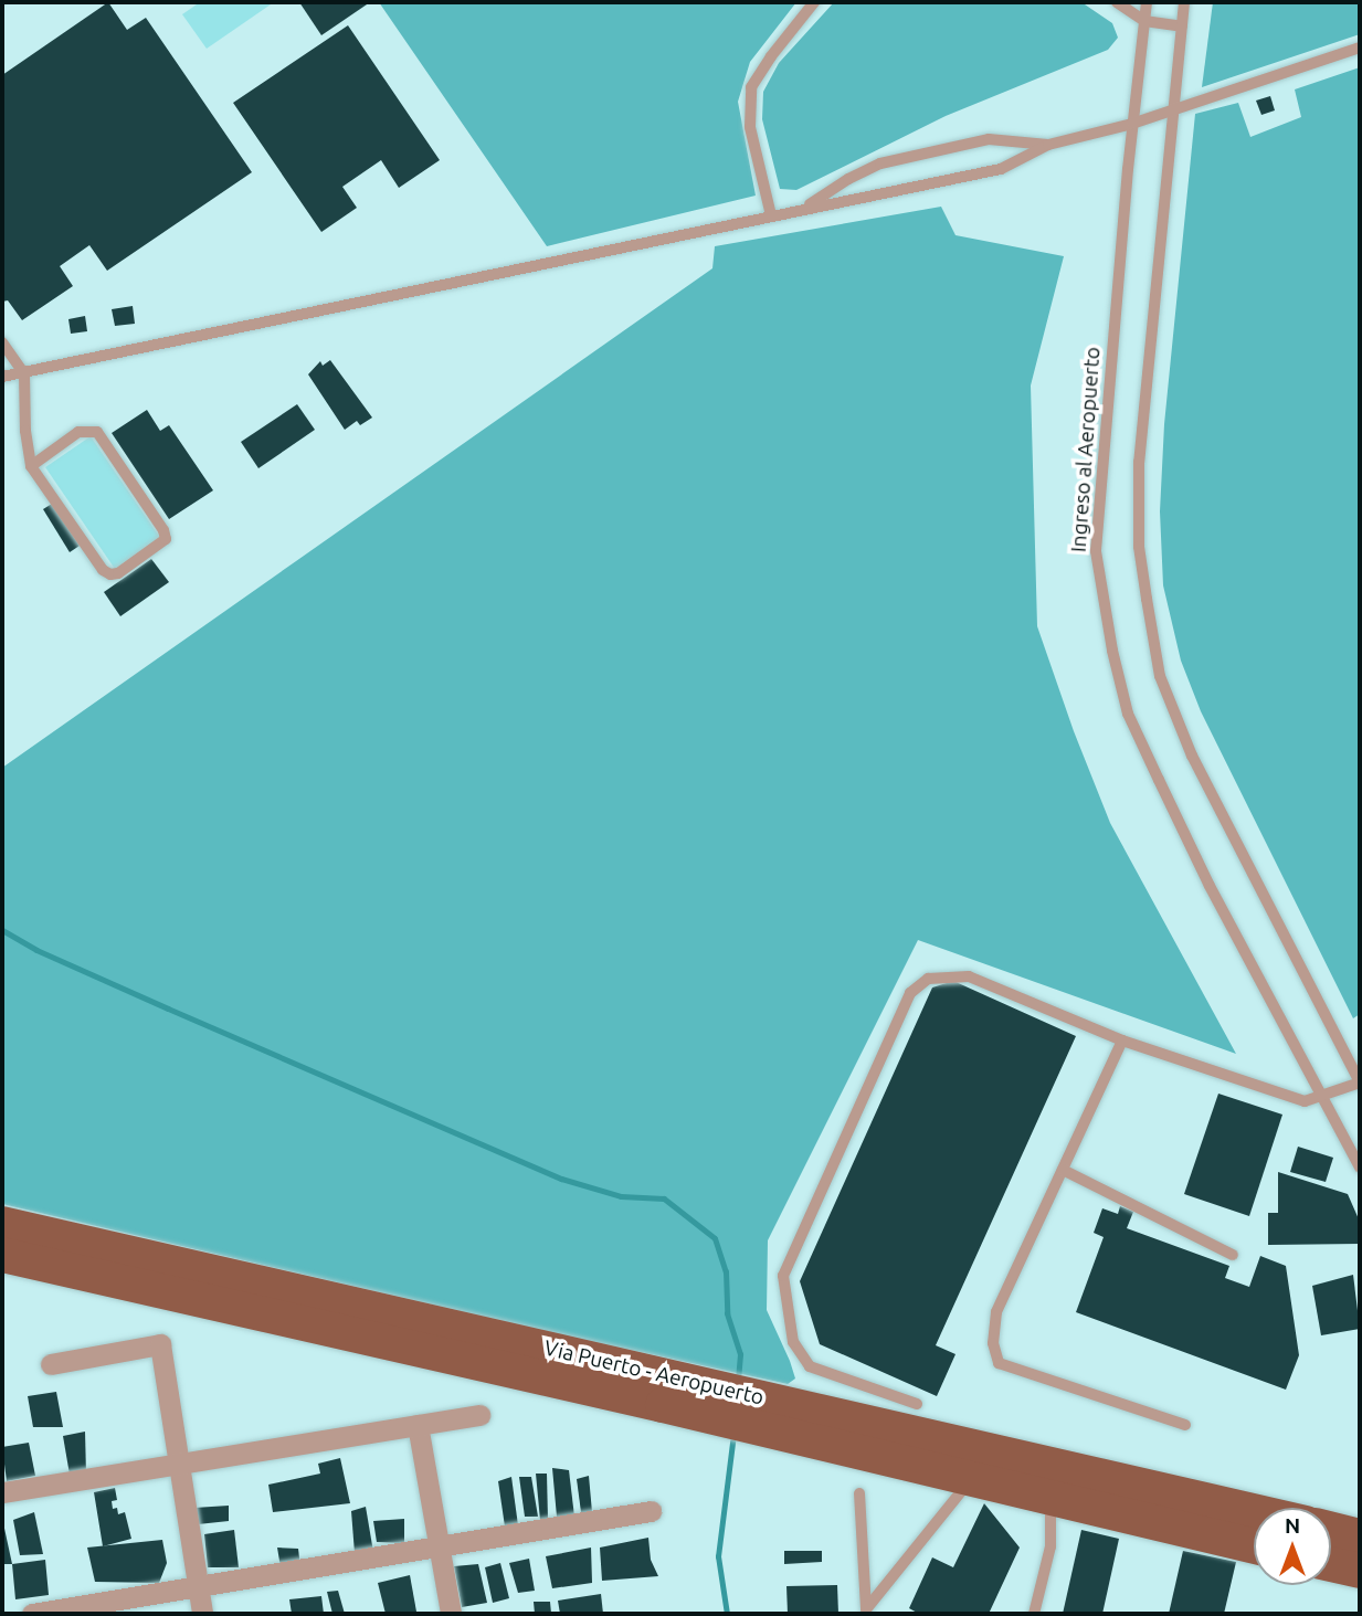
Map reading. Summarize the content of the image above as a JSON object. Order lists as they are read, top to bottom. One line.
{"streets":{"main road":["Via Puerto - Aeropuerto"],"lane":["Ingreso al Aeropuerto"]},"north":"top"}
